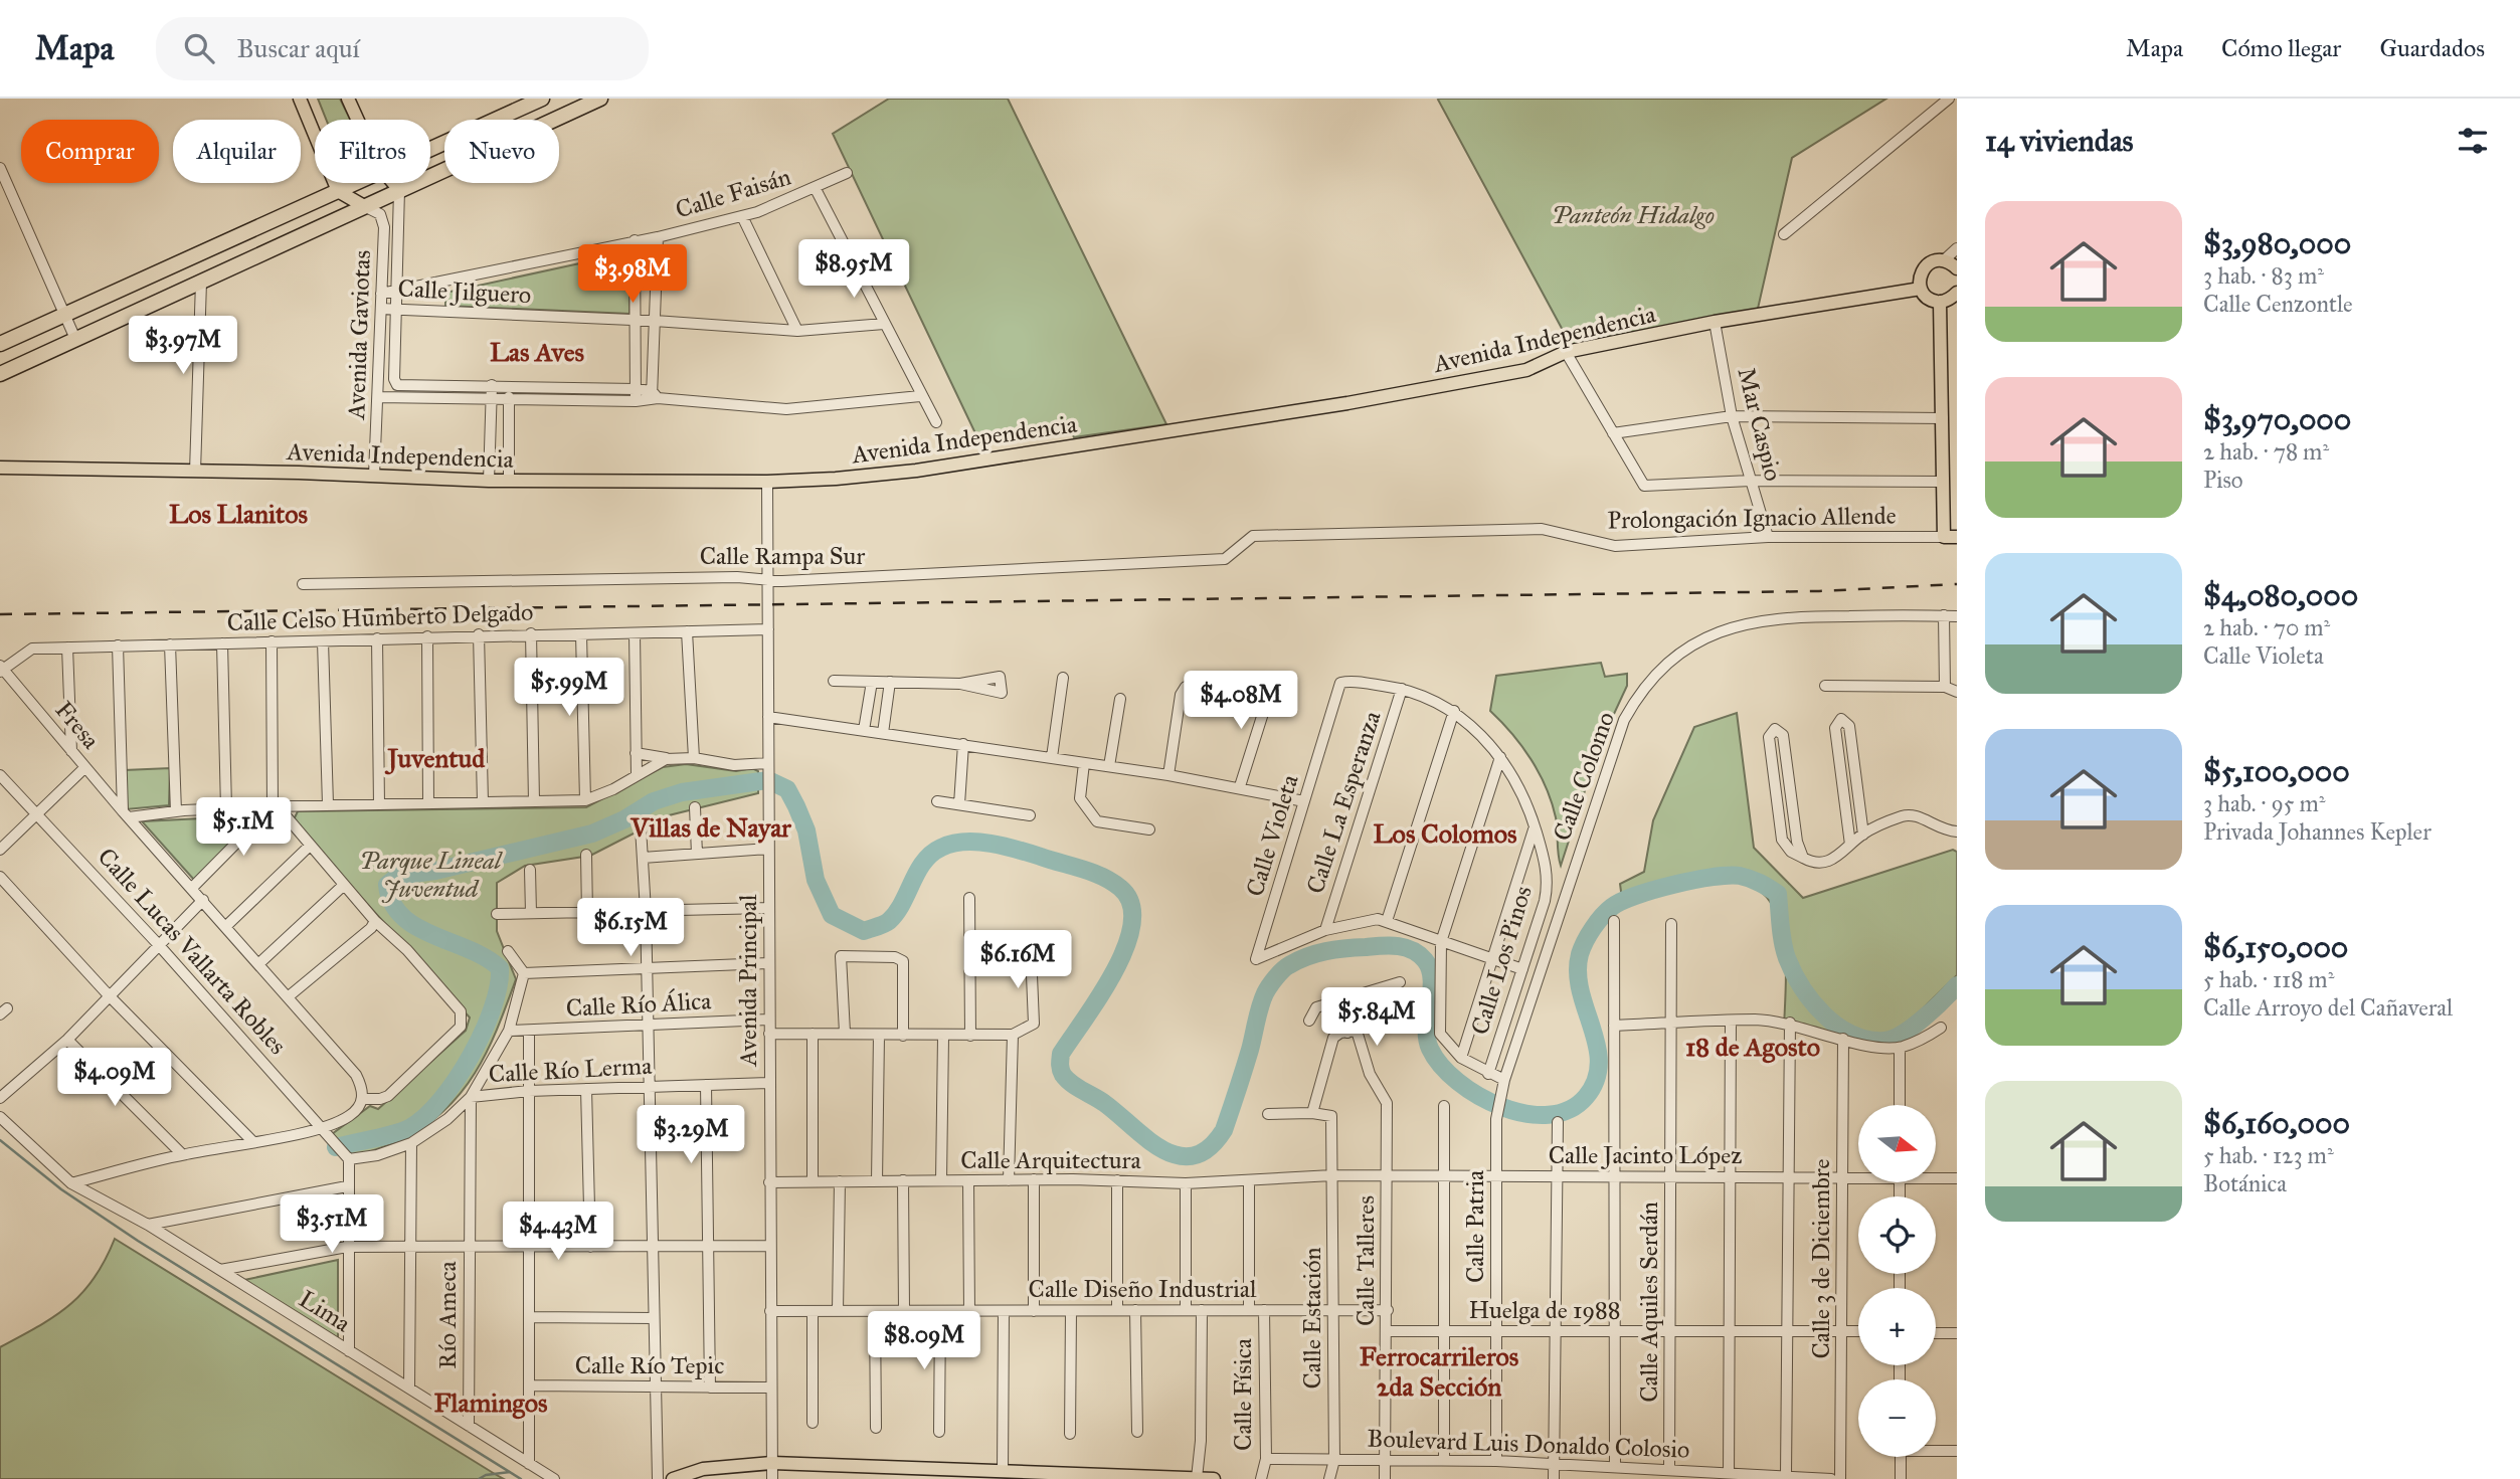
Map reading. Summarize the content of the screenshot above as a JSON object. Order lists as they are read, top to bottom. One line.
{"streets":{"main road":["Avenida Independencia"],"street":["Calle Faisán","Calle Jilguero","Avenida Gaviotas","Mar Caspio","Prolongación Ignacio Allende","Calle Rampa Sur","Calle Celso Humberto Delgado","Fresa","Calle Colomo","Calle La Esperanza","Calle Violeta","Calle Lucas Vallarta Robles","Calle Los Pinos","Avenida Principal","Calle Río Álica","Calle Río Lerma","Calle Jacinto López","Calle Arquitectura","Calle Patria","Calle 3 de Diciembre","Calle Talleres","Calle Diseño Industrial","Calle Aquiles Serdán","Huelga de 1988","Lima","Río Ameca","Calle Estación","Calle Río Tepic","Calle Física","Boulevard Luis Donaldo Colosio"]},"crossings":[["Calle Faisán","Avenida Gaviotas"],["Calle Jilguero","Avenida Gaviotas"],["Avenida Gaviotas","Avenida Independencia"],["Avenida Independencia","Mar Caspio"],["Avenida Independencia","Avenida Principal"],["Mar Caspio","Prolongación Ignacio Allende"],["Prolongación Ignacio Allende","Calle Rampa Sur"],["Calle Rampa Sur","Avenida Principal"],["Calle Celso Humberto Delgado","Fresa"],["Calle Celso Humberto Delgado","Avenida Principal"],["Calle Colomo","Calle Patria"],["Calle La Esperanza","Calle Violeta"],["Calle La Esperanza","Calle Los Pinos"],["Calle Violeta","Calle Los Pinos"],["Calle Lucas Vallarta Robles","Calle Río Lerma"],["Avenida Principal","Calle Río Álica"],["Avenida Principal","Calle Río Lerma"],["Avenida Principal","Calle Arquitectura"],["Avenida Principal","Calle Diseño Industrial"],["Avenida Principal","Calle Río Tepic"],["Calle Río Lerma","Río Ameca"],["Calle Jacinto López","Calle Arquitectura"],["Calle Jacinto López","Calle Patria"],["Calle Jacinto López","Calle 3 de Diciembre"],["Calle Jacinto López","Calle Talleres"],["Calle Jacinto López","Calle Aquiles Serdán"],["Calle Jacinto López","Calle Estación"],["Calle Arquitectura","Calle Estación"],["Calle Patria","Huelga de 1988"],["Calle Patria","Boulevard Luis Donaldo Colosio"],["Calle 3 de Diciembre","Huelga de 1988"],["Calle Talleres","Calle Diseño Industrial"],["Calle Talleres","Huelga de 1988"],["Calle Talleres","Boulevard Luis Donaldo Colosio"],["Calle Diseño Industrial","Calle Estación"],["Calle Diseño Industrial","Calle Física"],["Calle Aquiles Serdán","Huelga de 1988"],["Calle Aquiles Serdán","Boulevard Luis Donaldo Colosio"],["Lima","Río Ameca"],["Calle Estación","Boulevard Luis Donaldo Colosio"],["Calle Física","Boulevard Luis Donaldo Colosio"]],"districts":["Las Aves","Los Llanitos","Juventud","Villas de Nayar","Los Colomos","18 de Agosto","Ferrocarrileros 2da Sección","Flamingos"],"parks":["Panteón Hidalgo","Parque Lineal Juventud"],"north":"right","page":{"header":"Mapa","search":"Buscar aquí","nav":["Mapa","Cómo llegar","Guardados"],"heading":"14 viviendas","chip":["Comprar","Alquilar","Filtros","Nuevo"],"list":[{"name":"$3,980,000","note":"3 hab. · 83 m² · Calle Cenzontle"},{"name":"$3,970,000","note":"2 hab. · 78 m² · Piso"},{"name":"$4,080,000","note":"2 hab. · 70 m² · Calle Violeta"},{"name":"$5,100,000","note":"3 hab. · 95 m² · Privada Johannes Kepler"},{"name":"$6,150,000","note":"5 hab. · 118 m² · Calle Arroyo del Cañaveral"},{"name":"$6,160,000","note":"5 hab. · 123 m² · Botánica"}],"price":["$8.95M","$3.98M","$3.97M","$5.99M","$4.08M","$5.1M","$6.15M","$6.16M","$5.84M","$4.09M","$3.29M","$3.51M","$4.43M","$8.09M"],"map_buttons":["+","−"]}}
